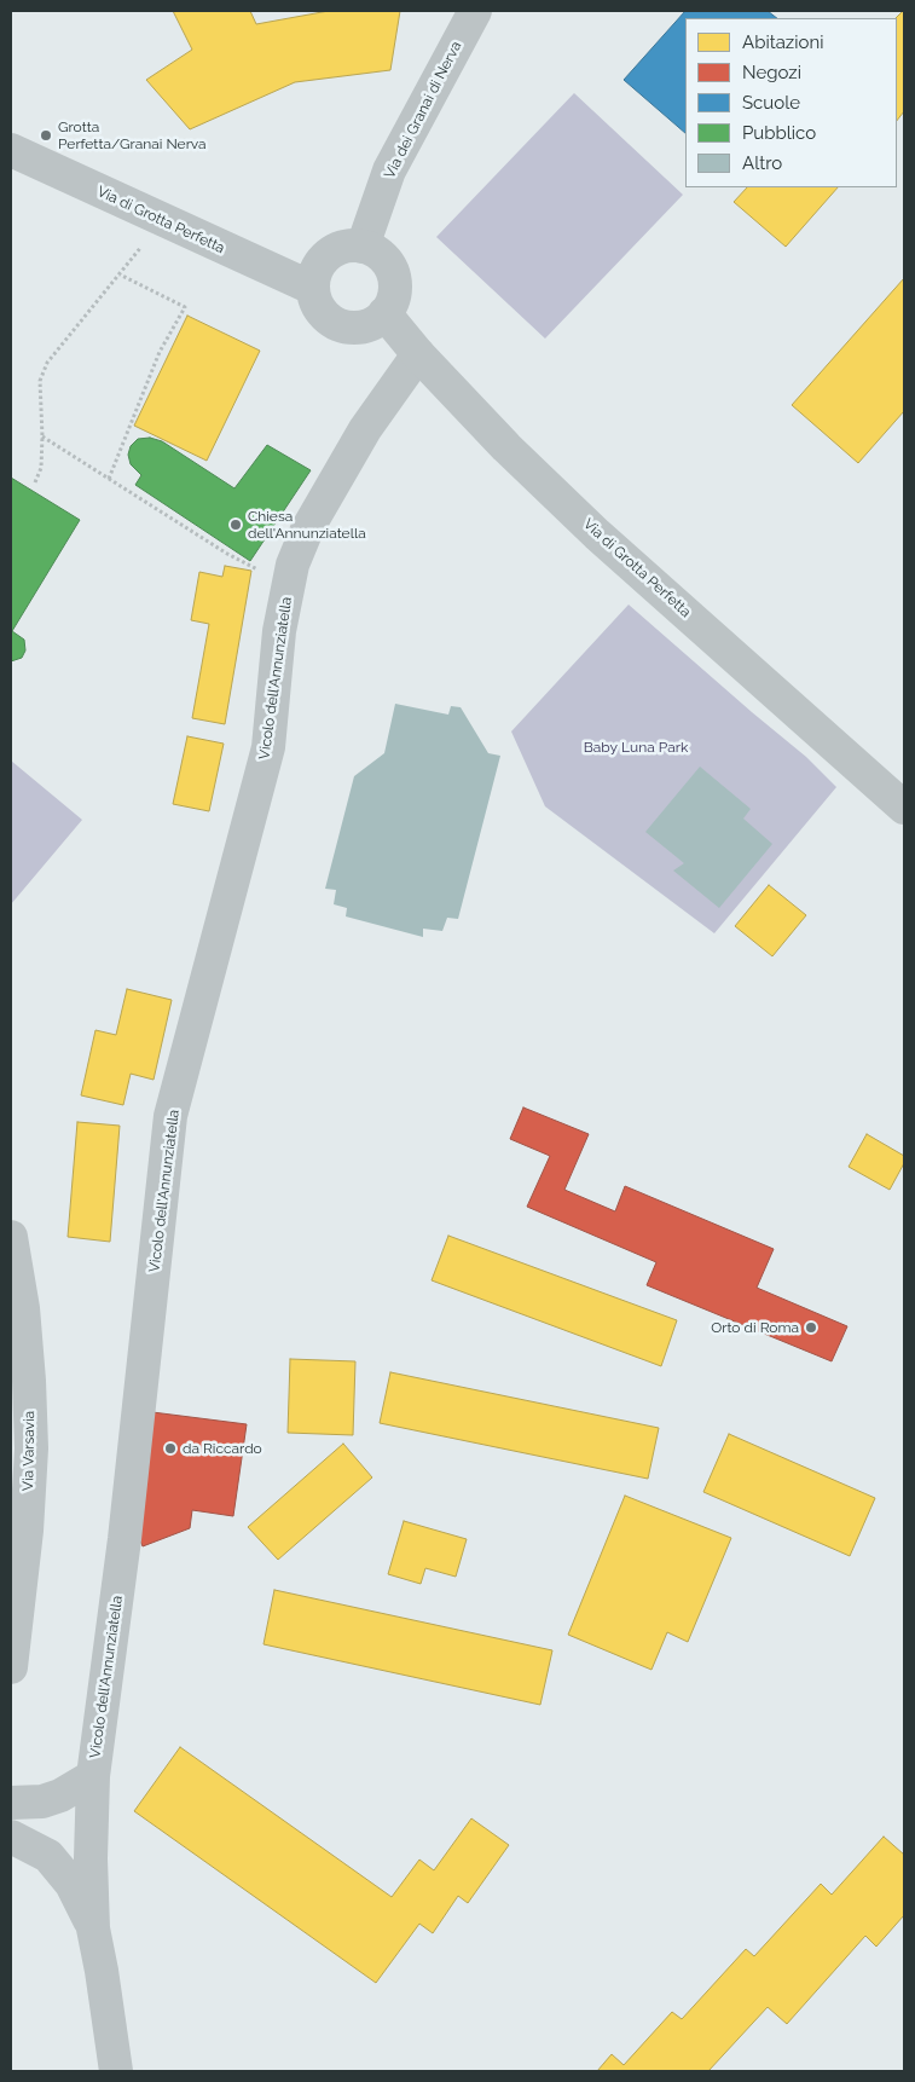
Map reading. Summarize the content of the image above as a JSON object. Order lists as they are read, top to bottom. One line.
{"streets":{"street":["Via dei Granai di Nerva","Via di Grotta Perfetta","Vicolo dell'Annunziatella","Via Varsavia"]},"crossings":[["Via dei Granai di Nerva","Via di Grotta Perfetta"],["Via di Grotta Perfetta","Vicolo dell'Annunziatella"]],"parks":["Baby Luna Park"],"places":["Grotta Perfetta/Granai Nerva","Chiesa dell'Annunziatella","Orto di Roma","da Riccardo"],"legend":["Abitazioni","Negozi","Scuole","Pubblico","Altro"]}
